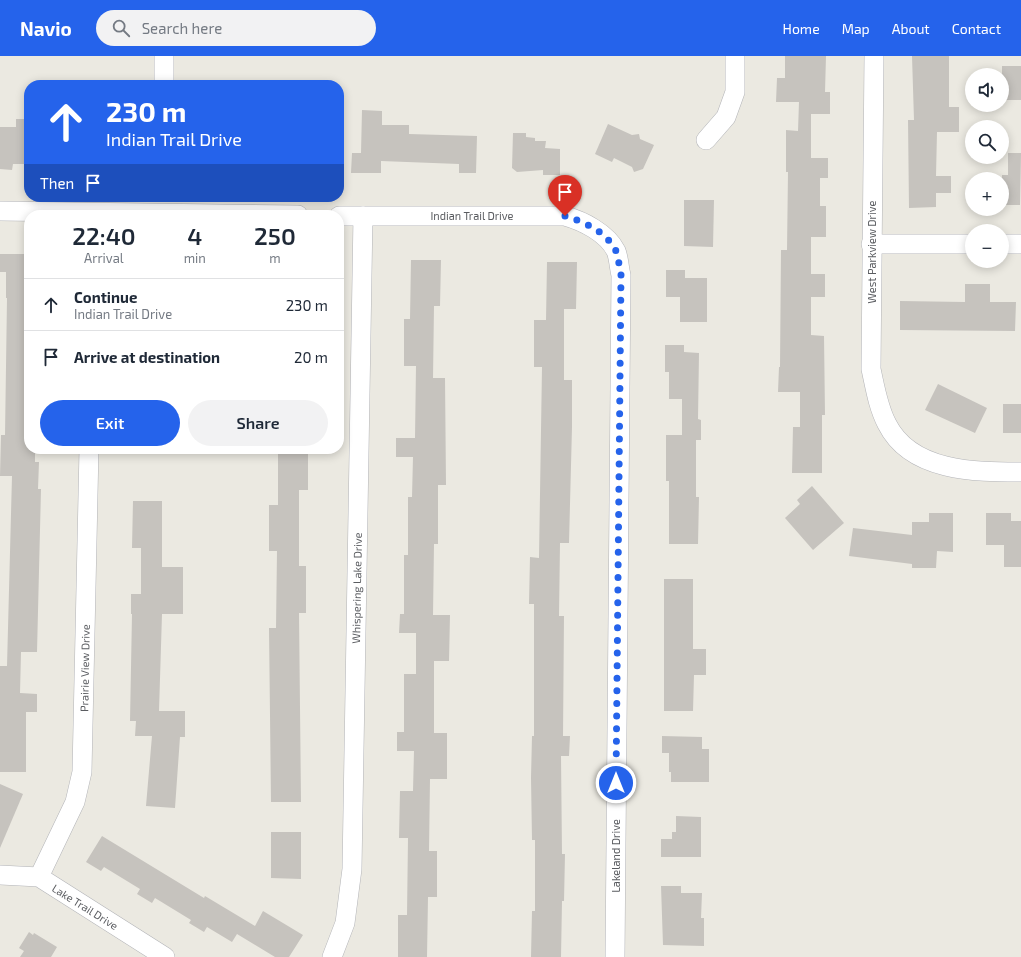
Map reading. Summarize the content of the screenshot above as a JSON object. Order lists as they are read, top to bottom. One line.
{"streets":{"street":["Indian Trail Drive","West Parkview Drive","Whispering Lake Drive","Prairie View Drive","Lakeland Drive","Lake Trail Drive"]},"crossings":[["Indian Trail Drive","Whispering Lake Drive"],["Indian Trail Drive","Lakeland Drive"],["Prairie View Drive","Lake Trail Drive"]],"page":{"header":"Navio","search":"Search here","nav":["Home","Map","About","Contact"],"map_buttons":["+","−"],"turn":["230 m","Indian Trail Drive"],"then":"Then","eta":["22:40","Arrival","4","min","250","m"],"list":[{"name":"Continue","note":"Indian Trail Drive","value":"230 m"},{"name":"Arrive at destination","value":"20 m"}],"buttons":["Exit","Share"]}}
